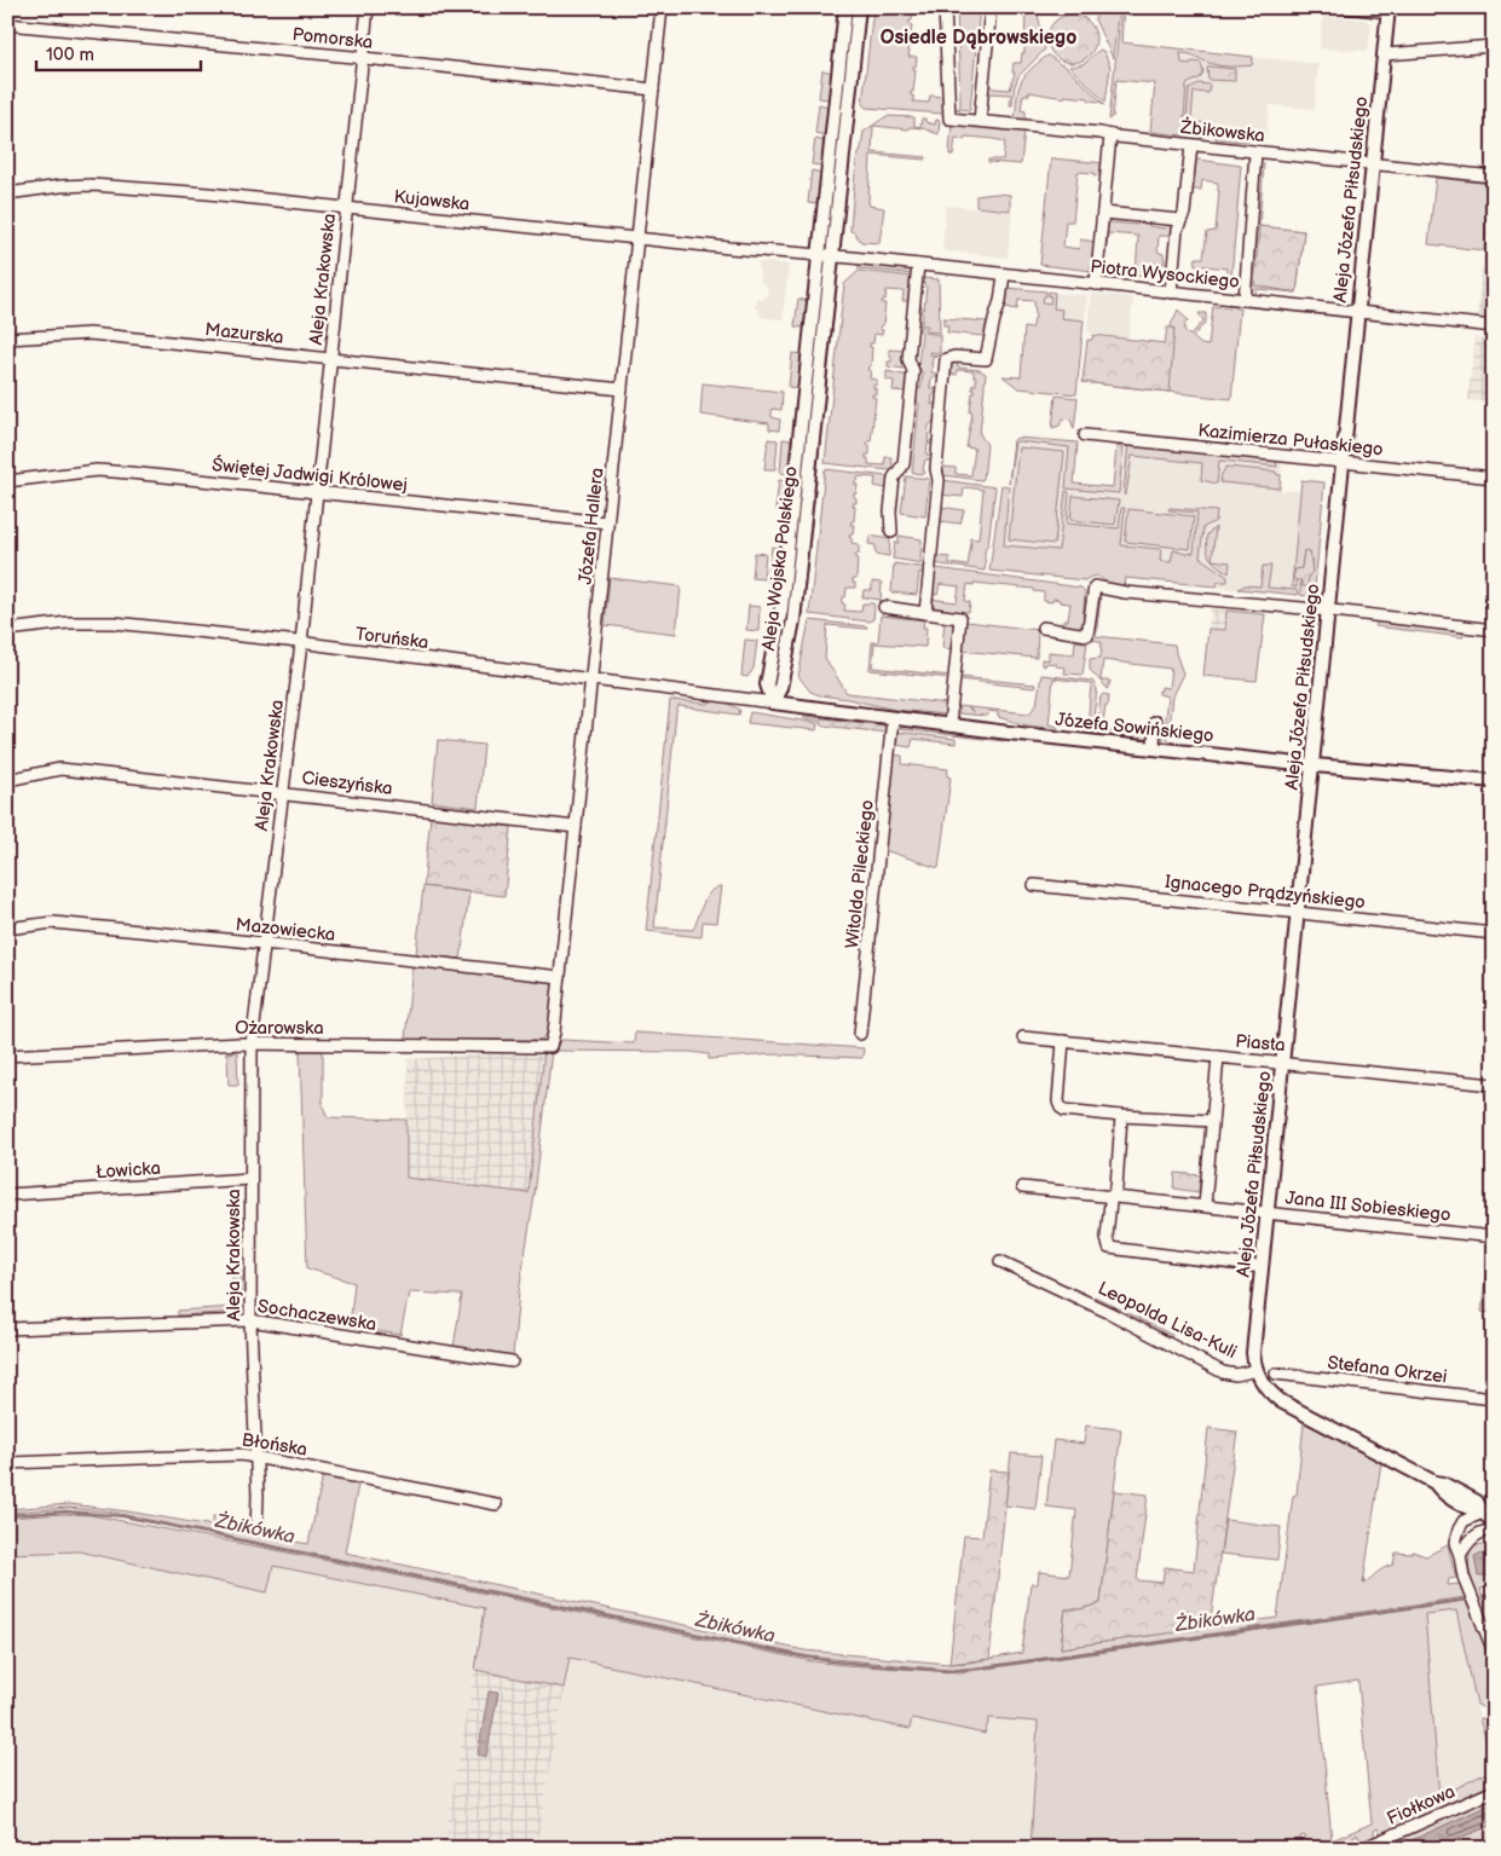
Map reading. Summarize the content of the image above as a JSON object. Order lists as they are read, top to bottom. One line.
{"streets":{"street":["Pomorska","Żbikowska","Aleja Józefa Piłsudskiego","Kujawska","Piotra Wysockiego","Aleja Krakowska","Mazurska","Kazimierza Pułaskiego","Świętej Jadwigi Królowej","Józefa Hallera","Aleja Wojska Polskiego","Toruńska","Józefa Sowińskiego","Cieszyńska","Witolda Pileckiego","Ignacego Prądzyńskiego","Mazowiecka","Ożarowska","Piasta","Łowicka","Jana III Sobieskiego","Sochaczewska","Leopolda Lisa-Kuli","Stefana Okrzei","Błońska","Fiołkowa"]},"crossings":[["Pomorska","Aleja Krakowska"],["Pomorska","Józefa Hallera"],["Żbikowska","Aleja Józefa Piłsudskiego"],["Aleja Józefa Piłsudskiego","Piotra Wysockiego"],["Aleja Józefa Piłsudskiego","Kazimierza Pułaskiego"],["Aleja Józefa Piłsudskiego","Józefa Sowińskiego"],["Aleja Józefa Piłsudskiego","Ignacego Prądzyńskiego"],["Aleja Józefa Piłsudskiego","Piasta"],["Aleja Józefa Piłsudskiego","Jana III Sobieskiego"],["Aleja Józefa Piłsudskiego","Leopolda Lisa-Kuli"],["Kujawska","Piotra Wysockiego"],["Kujawska","Aleja Krakowska"],["Kujawska","Józefa Hallera"],["Kujawska","Aleja Wojska Polskiego"],["Piotra Wysockiego","Aleja Wojska Polskiego"],["Aleja Krakowska","Mazurska"],["Aleja Krakowska","Świętej Jadwigi Królowej"],["Aleja Krakowska","Toruńska"],["Aleja Krakowska","Cieszyńska"],["Aleja Krakowska","Mazowiecka"],["Aleja Krakowska","Ożarowska"],["Aleja Krakowska","Łowicka"],["Aleja Krakowska","Sochaczewska"],["Aleja Krakowska","Błońska"],["Mazurska","Józefa Hallera"],["Świętej Jadwigi Królowej","Józefa Hallera"],["Józefa Hallera","Toruńska"],["Józefa Hallera","Cieszyńska"],["Józefa Hallera","Mazowiecka"],["Józefa Hallera","Ożarowska"],["Aleja Wojska Polskiego","Toruńska"],["Aleja Wojska Polskiego","Józefa Sowińskiego"],["Toruńska","Józefa Sowińskiego"],["Józefa Sowińskiego","Witolda Pileckiego"]],"districts":["Osiedle Dąbrowskiego"],"water":["Żbikówka"],"scale_bar":"100 m"}
